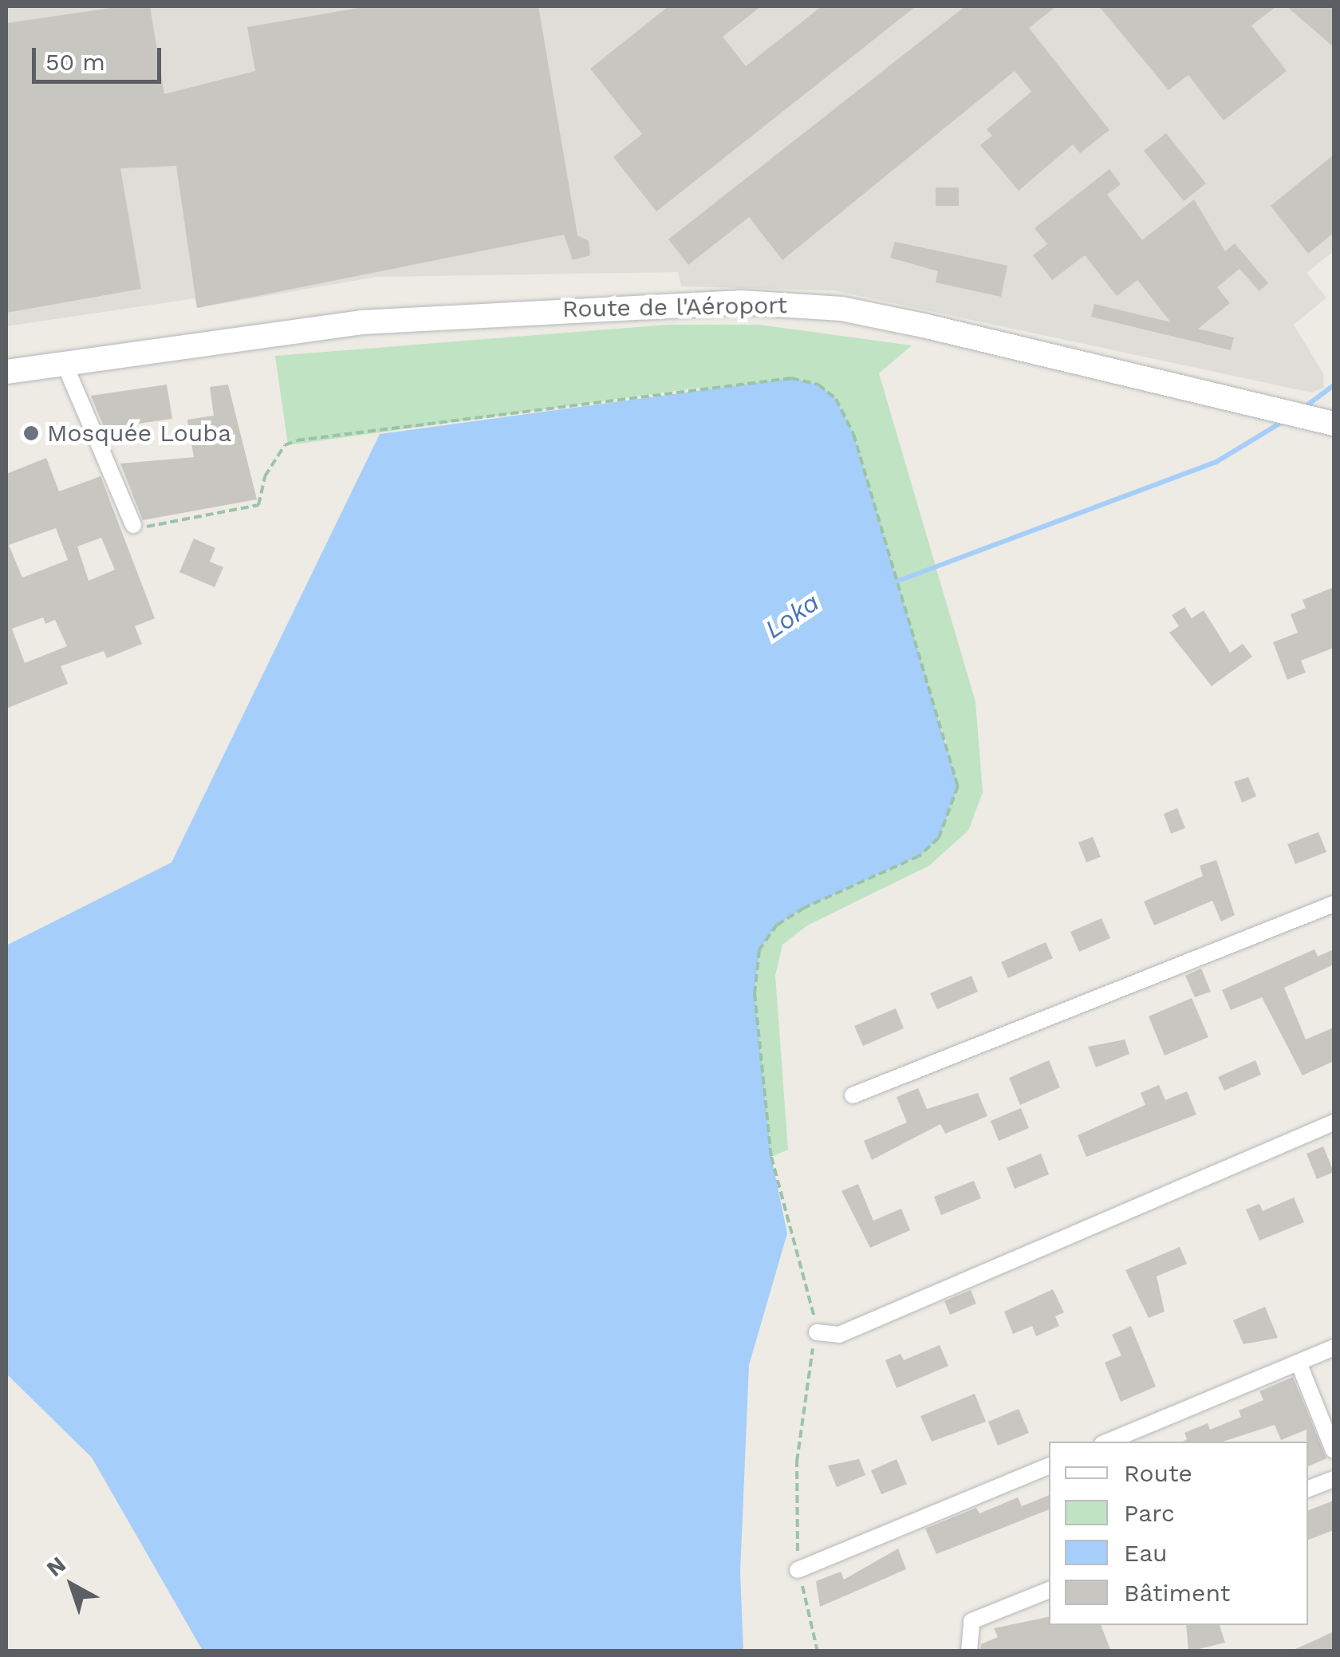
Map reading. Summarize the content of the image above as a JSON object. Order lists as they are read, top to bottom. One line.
{"streets":{"main road":["Route de l'Aéroport"]},"water":["Loka"],"places":["Mosquée Louba"],"legend":["Route","Parc","Eau","Bâtiment"],"scale_bar":"50 m","north":"top left"}
